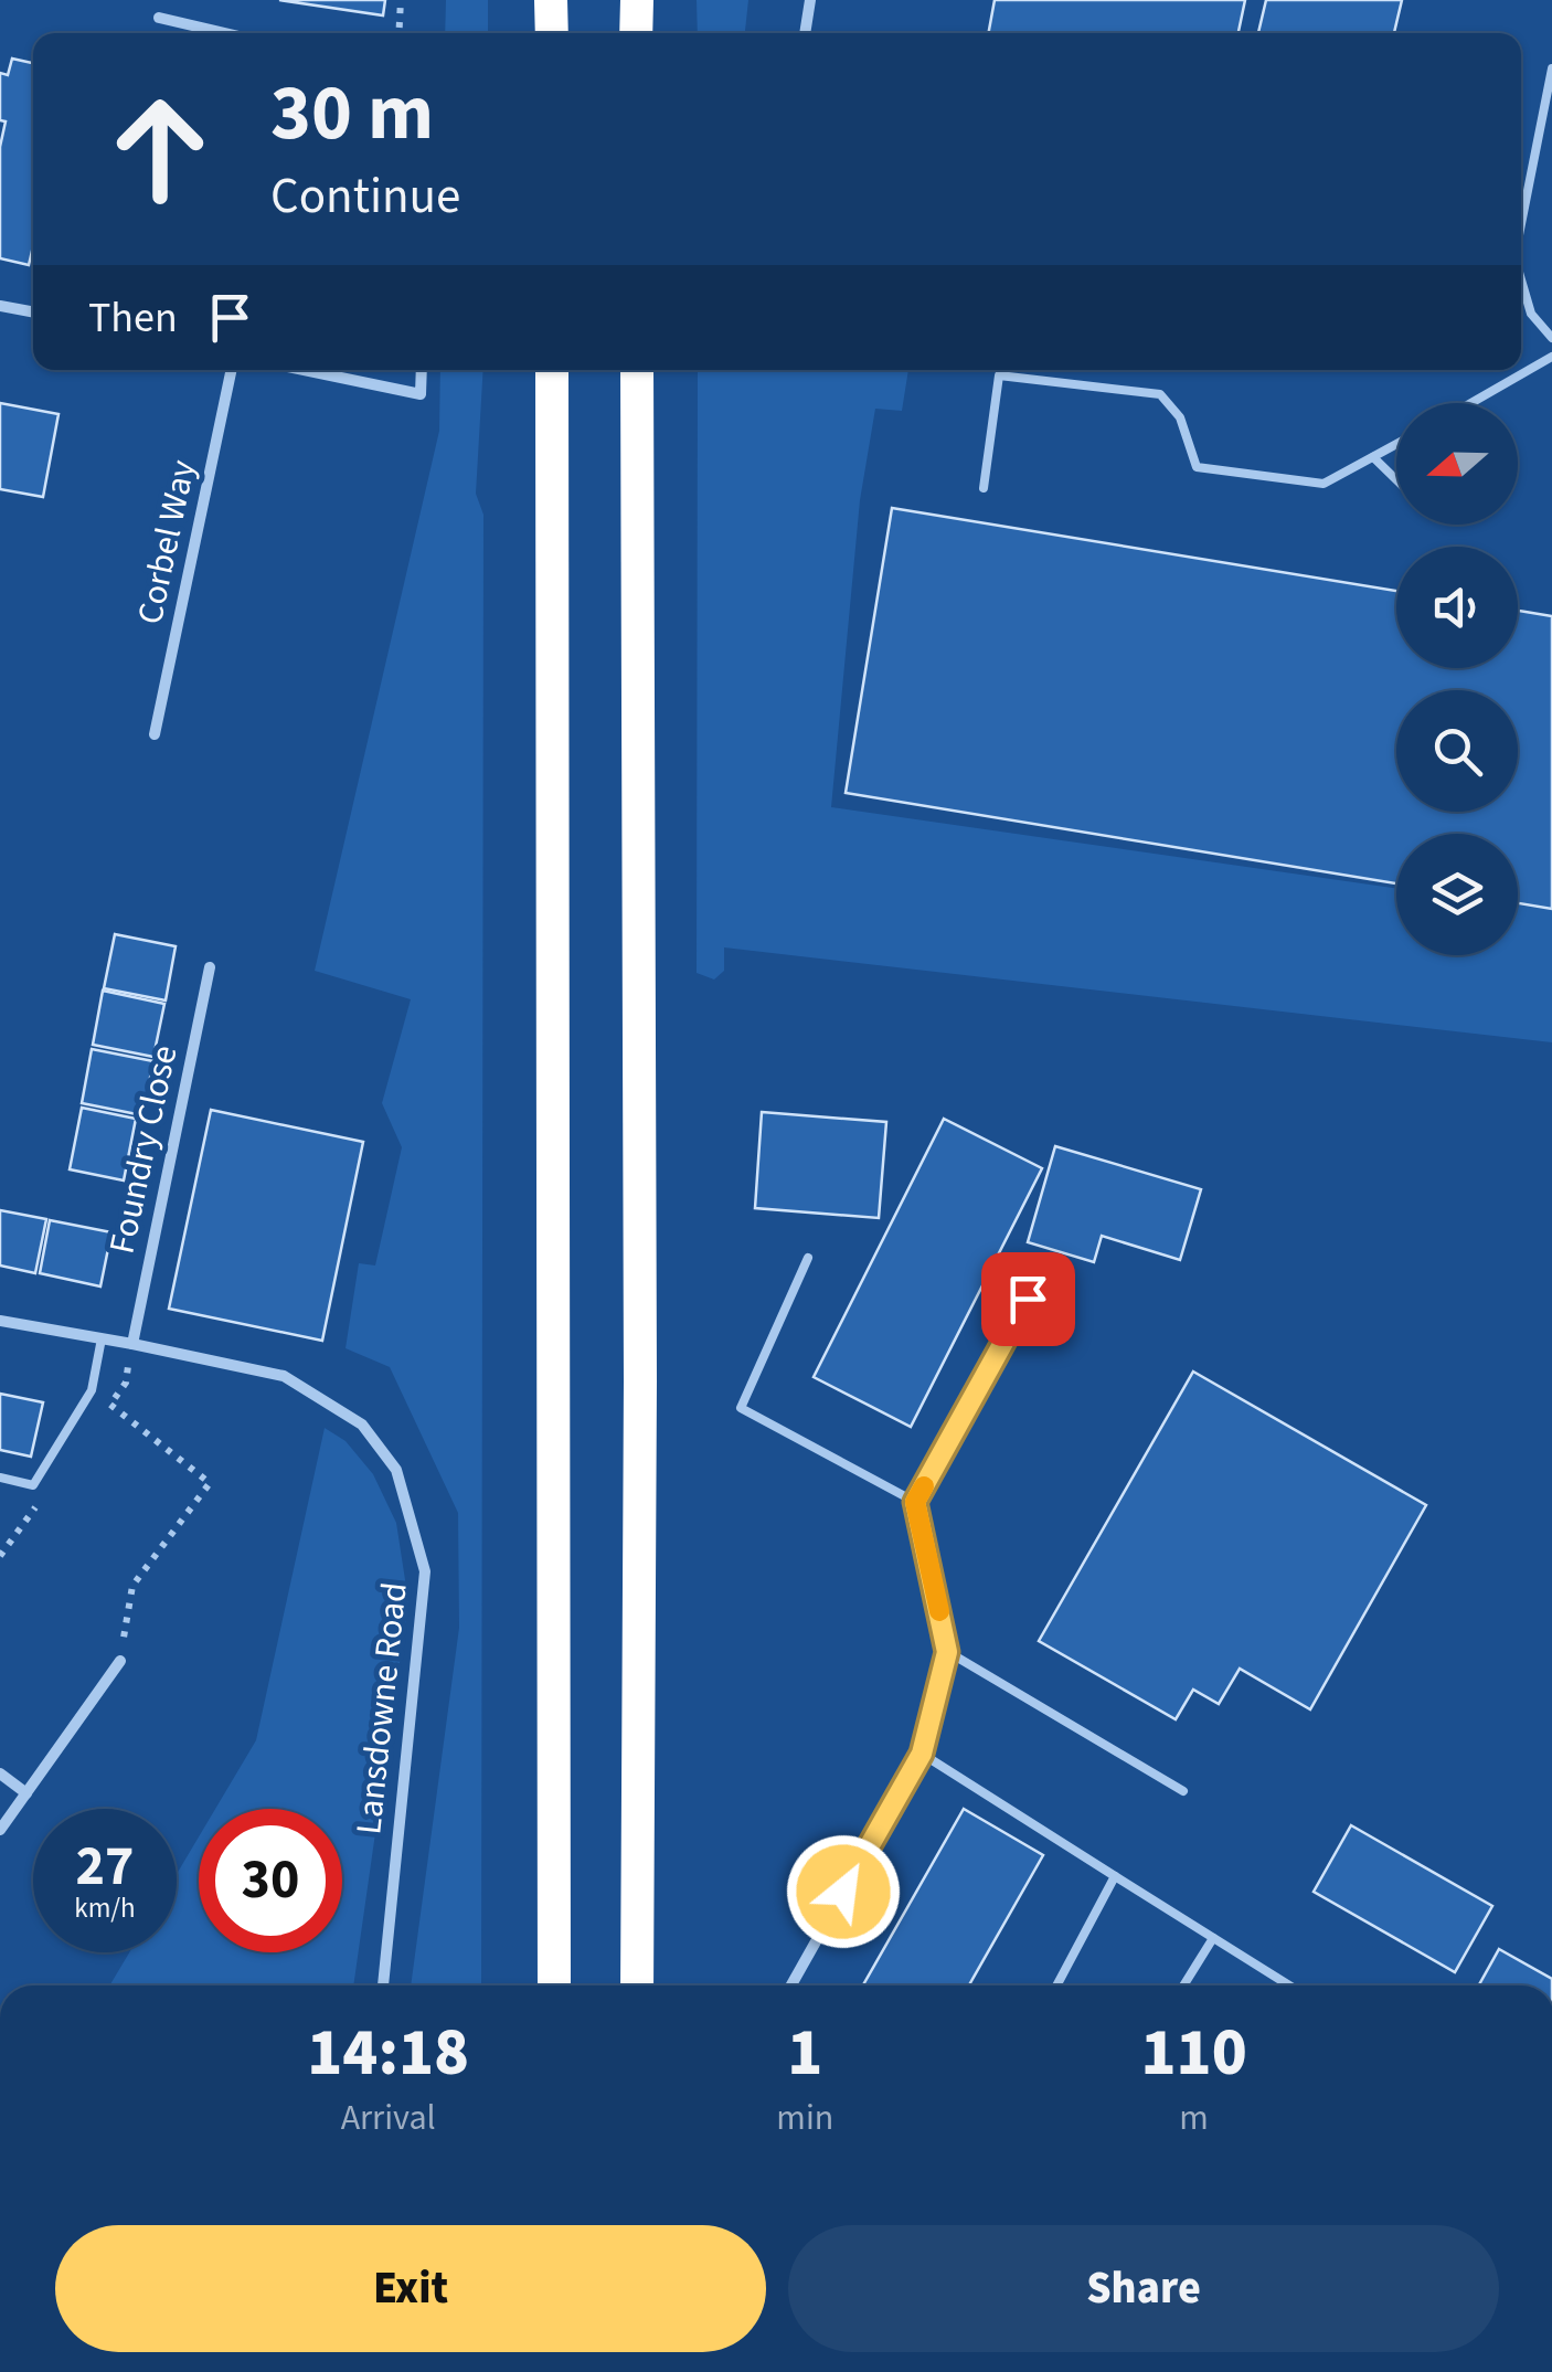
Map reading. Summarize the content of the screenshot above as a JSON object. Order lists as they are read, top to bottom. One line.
{"streets":{"street":["Corbel Way","Foundry Close","Lansdowne Road"]},"crossings":[["Foundry Close","Lansdowne Road"]],"north":"left","page":{"turn":["30 m","Continue"],"then":"Then","speed":"27 km/h","limit":"30","eta":["14:18","Arrival","1","min","110","m"],"buttons":["Exit","Share"]}}
